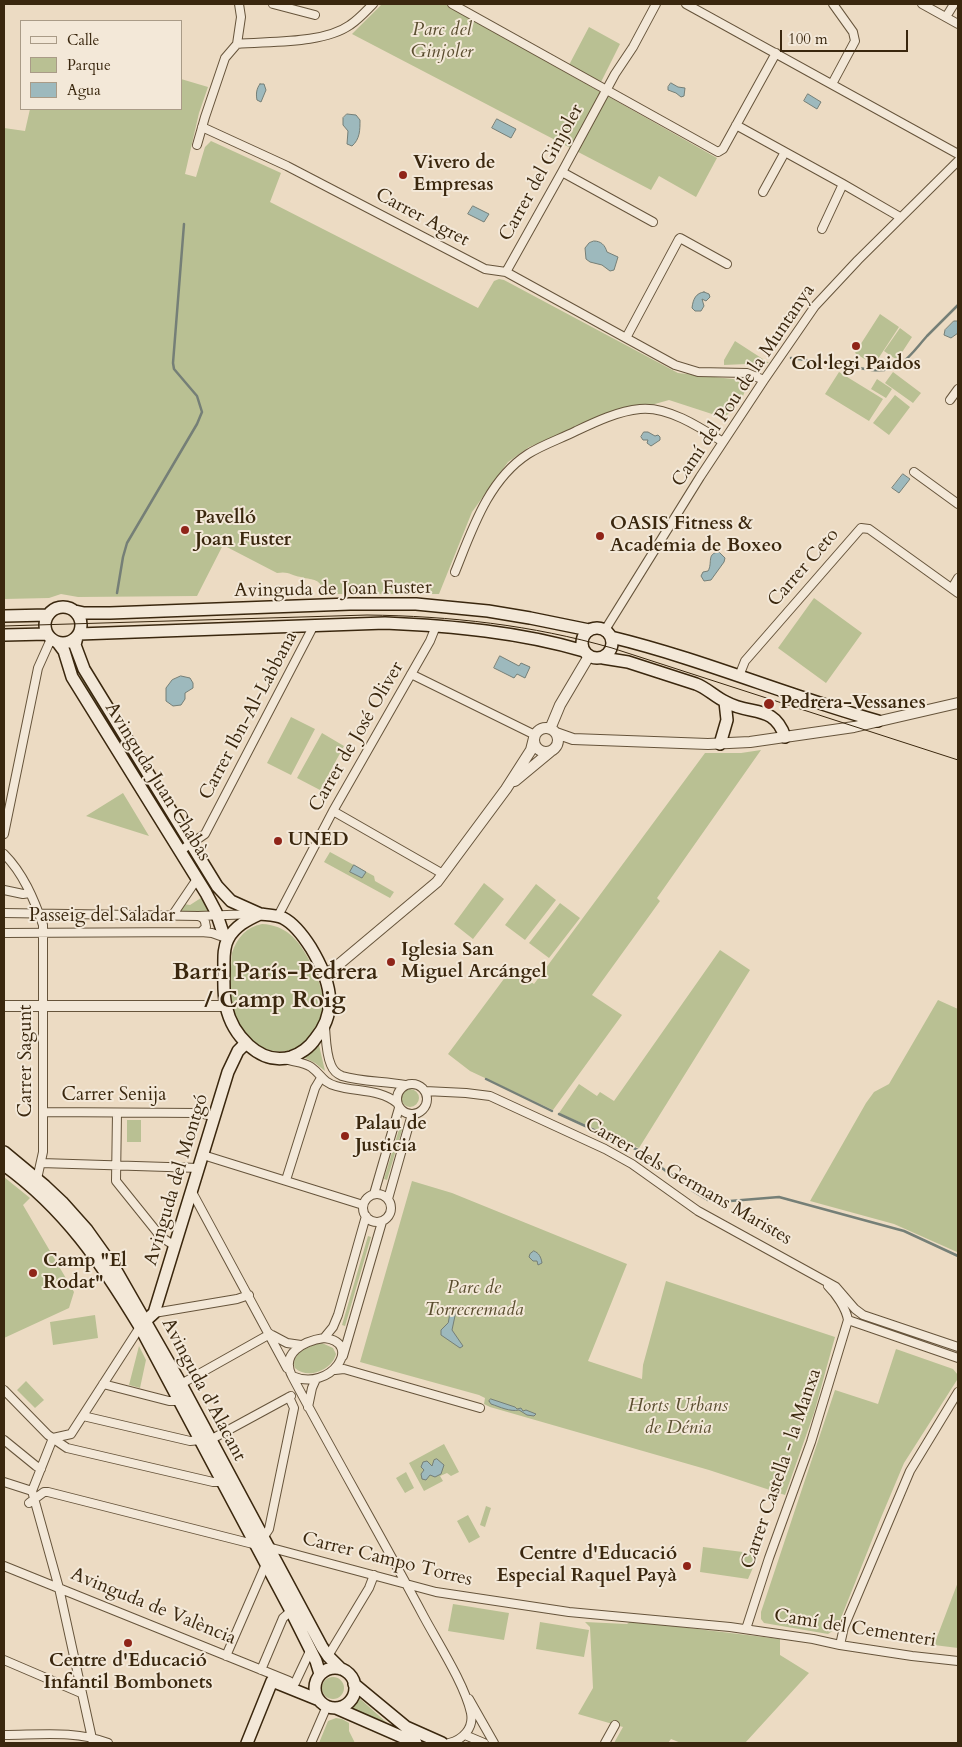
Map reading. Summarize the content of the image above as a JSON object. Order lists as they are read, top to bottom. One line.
{"streets":{"main road":["Avinguda de Joan Fuster","Avinguda Juan Chabàs","Avinguda del Montgó","Avinguda d'Alacant","Avinguda de València"],"street":["Carrer del Ginjoler","Carrer Agret","Camí del Pou de la Muntanya","Carrer Ceto","Carrer Ibn-Al-Labbana","Carrer de José Oliver","Passeig del Saladar","Carrer Sagunt","Carrer Senija","Carrer dels Germans Maristes","Carrer Castella - la Manxa","Carrer Campo Torres","Camí del Cementeri"]},"crossings":[["Carrer del Ginjoler","Carrer Agret"],["Carrer Agret","Camí del Pou de la Muntanya"],["Camí del Pou de la Muntanya","Avinguda de Joan Fuster"],["Avinguda de Joan Fuster","Carrer Ibn-Al-Labbana"],["Avinguda de Joan Fuster","Carrer de José Oliver"],["Avinguda de Joan Fuster","Avinguda Juan Chabàs"],["Carrer Ibn-Al-Labbana","Avinguda Juan Chabàs"],["Carrer de José Oliver","Avinguda Juan Chabàs"],["Carrer de José Oliver","Passeig del Saladar"],["Carrer de José Oliver","Avinguda del Montgó"],["Avinguda Juan Chabàs","Passeig del Saladar"],["Avinguda Juan Chabàs","Avinguda del Montgó"],["Passeig del Saladar","Carrer Sagunt"],["Passeig del Saladar","Avinguda del Montgó"],["Carrer Sagunt","Carrer Senija"],["Carrer Sagunt","Avinguda d'Alacant"],["Carrer Senija","Avinguda del Montgó"],["Avinguda del Montgó","Avinguda d'Alacant"],["Carrer dels Germans Maristes","Carrer Castella - la Manxa"],["Avinguda d'Alacant","Carrer Campo Torres"],["Avinguda d'Alacant","Avinguda de València"],["Carrer Castella - la Manxa","Carrer Campo Torres"],["Carrer Castella - la Manxa","Camí del Cementeri"],["Carrer Campo Torres","Camí del Cementeri"]],"districts":["Barri París-Pedrera / Camp Roig"],"parks":["Parc del Ginjoler","Parc de Torrecremada","Horts Urbans de Dénia"],"places":["Vivero de Empresas","Col·legi Paidos","Pavelló Joan Fuster","OASIS Fitness & Academia de Boxeo","Pedrera-Vessanes","UNED","Iglesia San Miguel Arcángel","Palau de Justicia","Camp \"El Rodat\"","Centre d'Educació Especial Raquel Payà","Centre d'Educació Infantil Bombonets"],"legend":["Calle","Parque","Agua"],"scale_bar":"100 m"}
